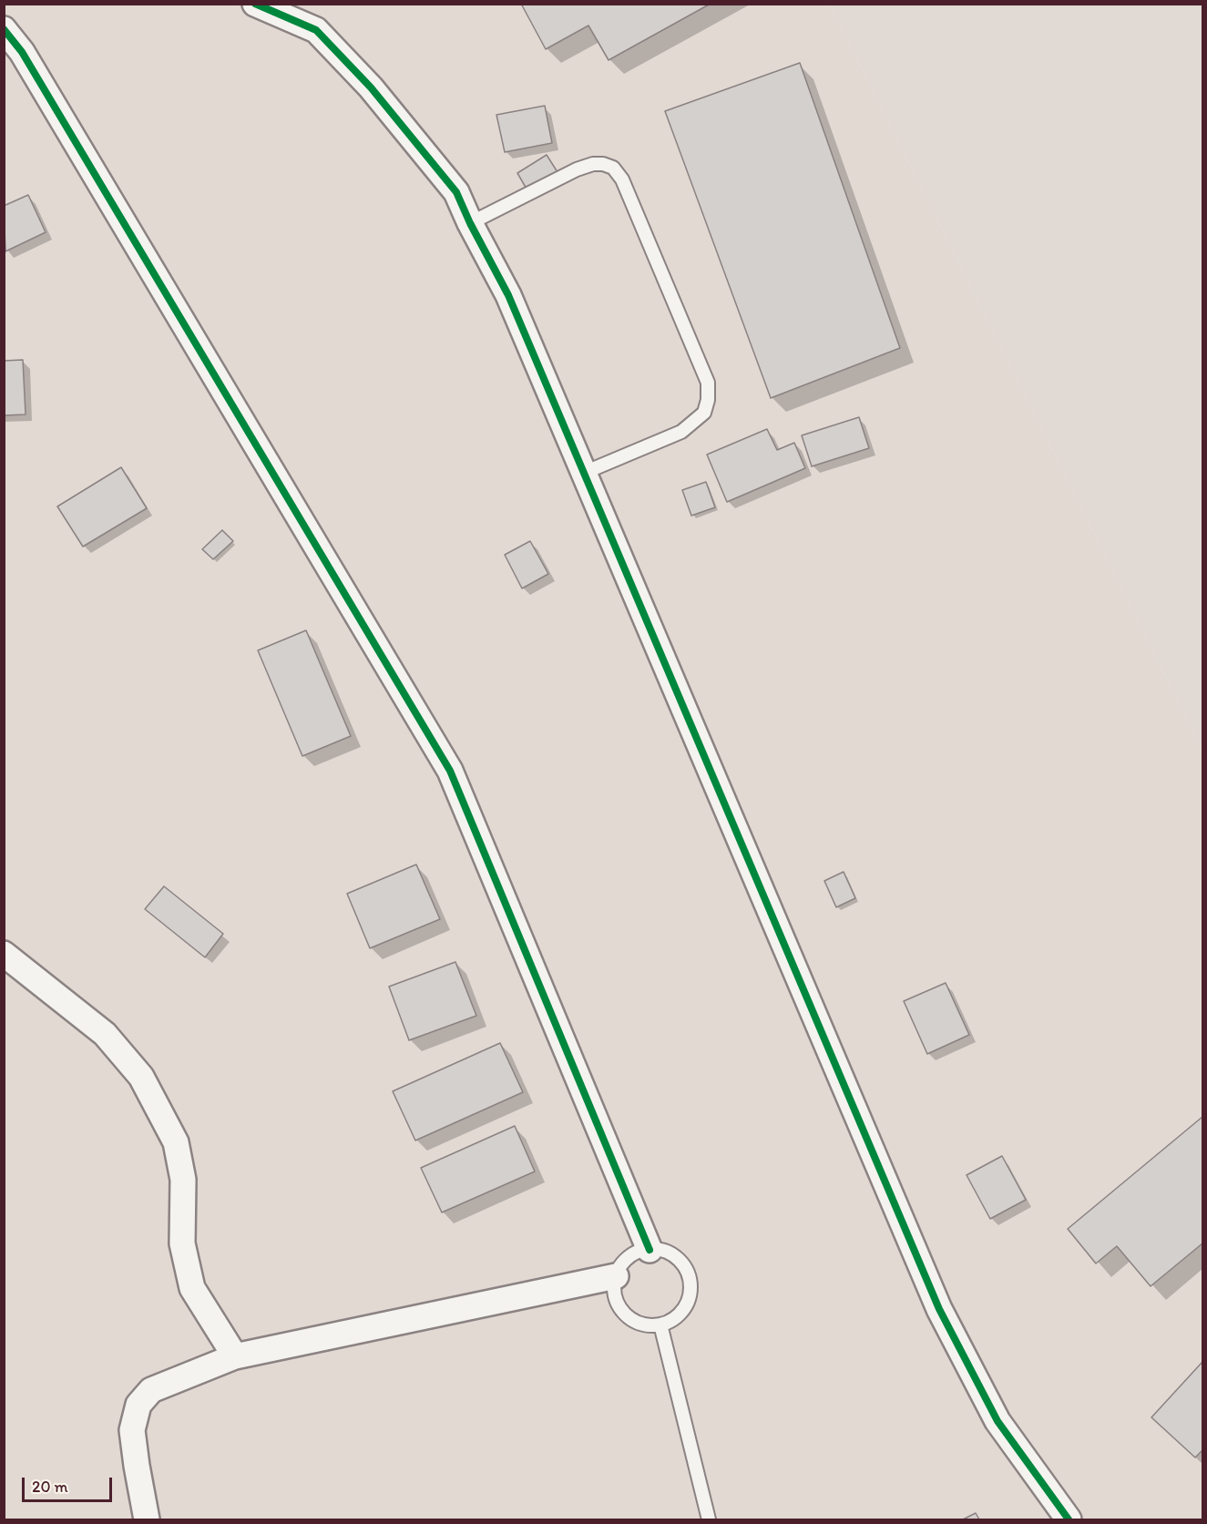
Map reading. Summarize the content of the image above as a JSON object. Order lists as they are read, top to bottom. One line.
{"scale_bar":"20 m"}
